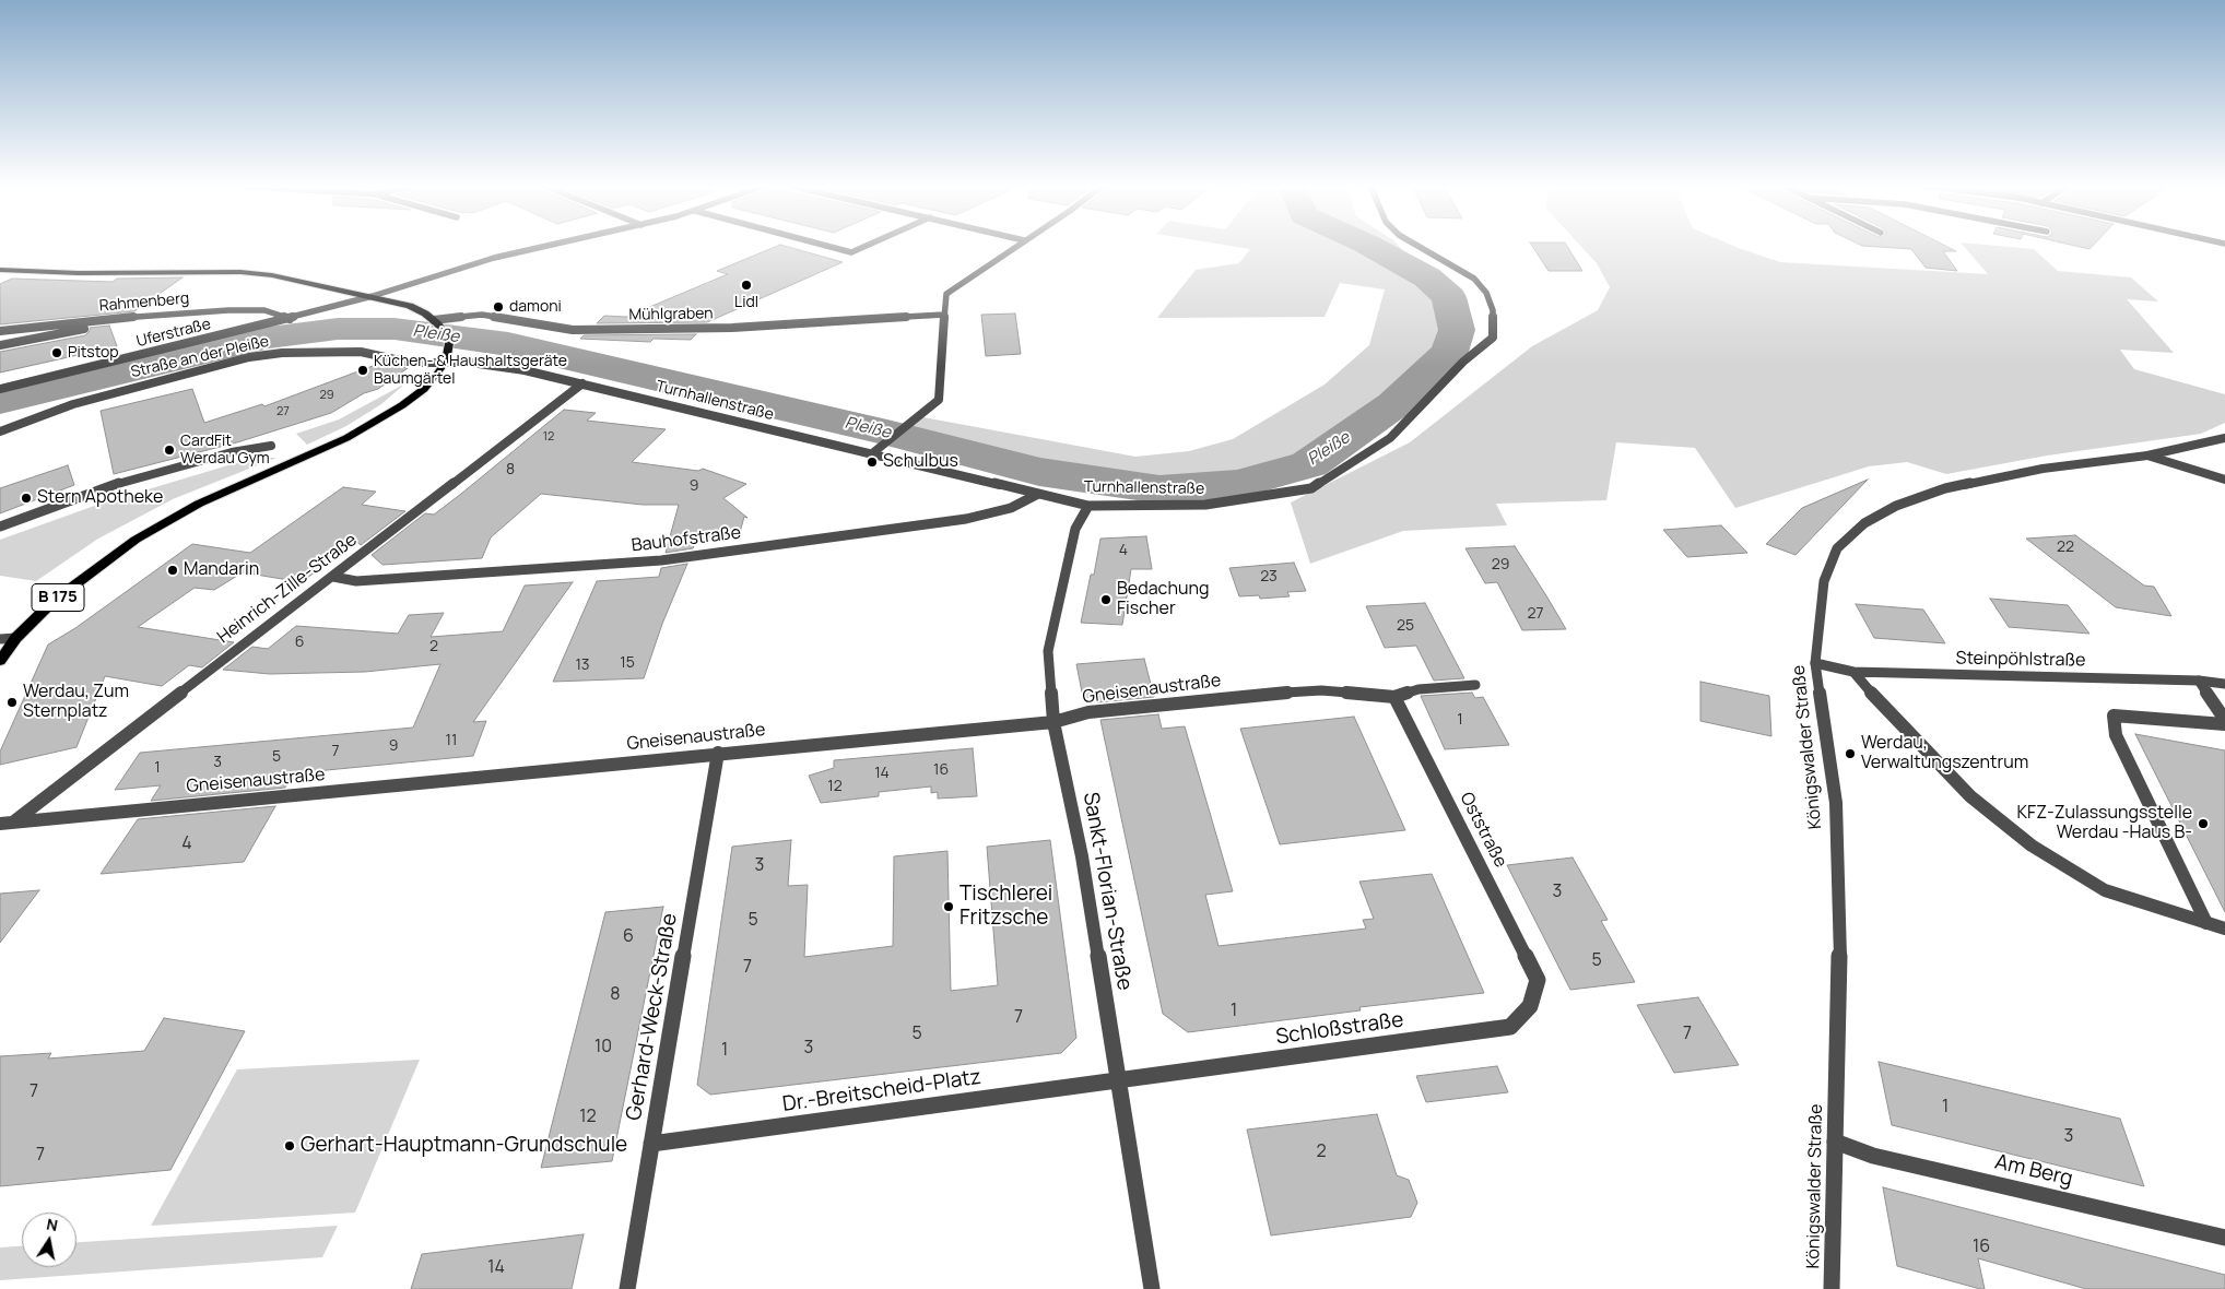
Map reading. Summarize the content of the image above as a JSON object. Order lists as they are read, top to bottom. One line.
{"streets":{"main road":["B 175"],"street":["Rahmenberg","Mühlgraben","Uferstraße","Straße an der Pleiße","Turnhallenstraße","Bauhofstraße","Heinrich-Zille-Straße","Steinpöhlstraße","Gneisenaustraße","Königswalder Straße","Oststraße","Sankt-Florian-Straße","Gerhard-Weck-Straße","Schloßstraße","Dr.-Breitscheid-Platz","Am Berg"]},"crossings":[["Rahmenberg","Uferstraße"],["Straße an der Pleiße","Turnhallenstraße"],["Straße an der Pleiße","B 175"],["Turnhallenstraße","Bauhofstraße"],["Turnhallenstraße","Heinrich-Zille-Straße"],["Turnhallenstraße","B 175"],["Turnhallenstraße","Sankt-Florian-Straße"],["Bauhofstraße","Heinrich-Zille-Straße"],["Heinrich-Zille-Straße","Gneisenaustraße"],["Steinpöhlstraße","Königswalder Straße"],["Gneisenaustraße","Oststraße"],["Gneisenaustraße","Sankt-Florian-Straße"],["Gneisenaustraße","Gerhard-Weck-Straße"],["Königswalder Straße","Am Berg"],["Oststraße","Schloßstraße"],["Sankt-Florian-Straße","Schloßstraße"],["Sankt-Florian-Straße","Dr.-Breitscheid-Platz"],["Gerhard-Weck-Straße","Dr.-Breitscheid-Platz"],["Schloßstraße","Dr.-Breitscheid-Platz"]],"water":["Pleiße"],"places":["Lidl","damoni","Pitstop","Küchen- & Haushaltsgeräte Baumgärtel","CardFit Werdau Gym","Schulbus","Stern Apotheke","Mandarin","Bedachung Fischer","Werdau, Zum Sternplatz","Werdau, Verwaltungszentrum","KFZ-Zulassungsstelle Werdau -Haus B-","Tischlerei Fritzsche","Gerhart-Hauptmann-Grundschule"],"house_numbers":["29","27","12","8","9","22","4","29","23","27","25","6","2","15","13","1","11","9","7","5","3","1","16","14","12","4","3","3","5","6","5","7","8","1","7","5","7","10","3","1","7","1","12","3","2","7","16","14"],"north":"top"}
